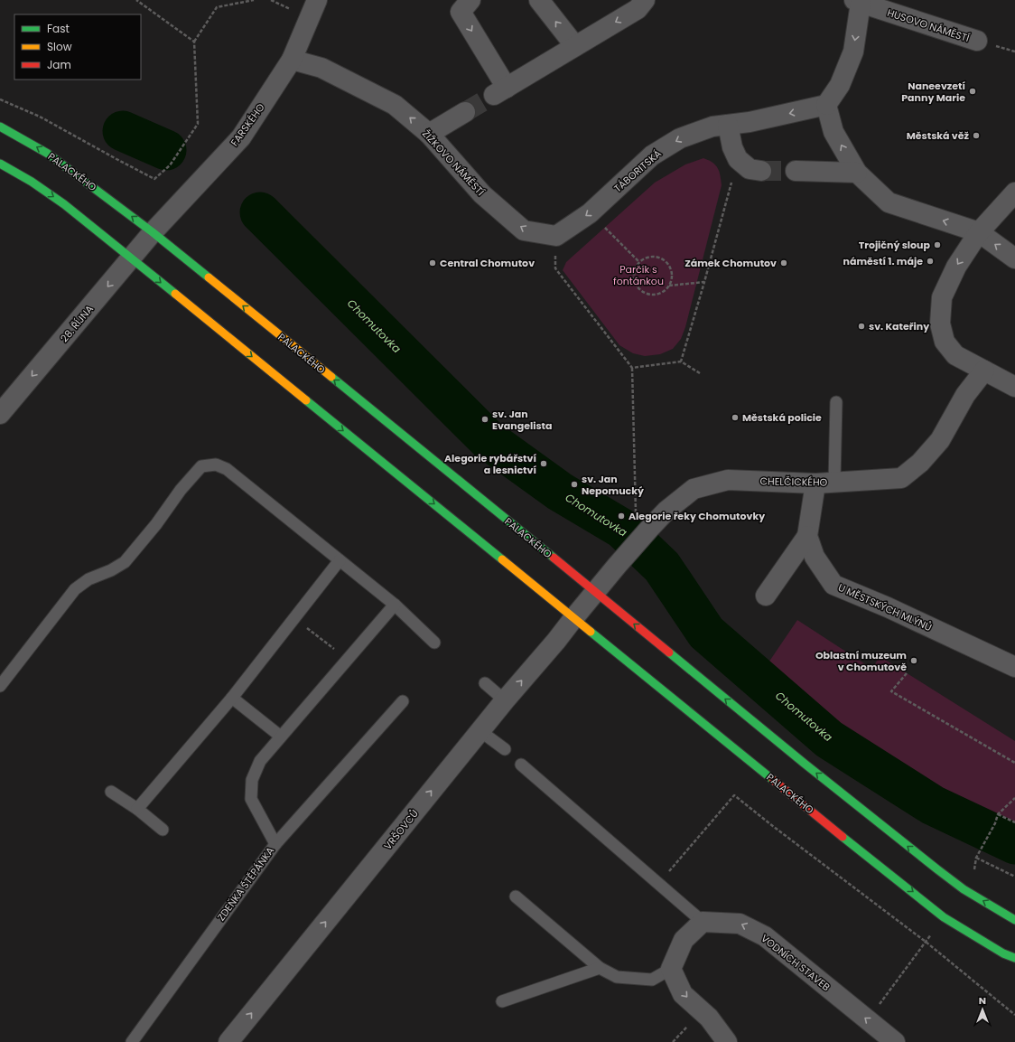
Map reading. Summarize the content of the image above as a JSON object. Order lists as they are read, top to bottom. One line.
{"streets":{"main road":["PALACKÉHO"],"street":["HUSOVO NÁMĚSTÍ","FARSKÉHO","ŽIŽKOVO NÁMĚSTÍ","TÁBORITSKÁ","28. ŘÍJNA","CHELČICKÉHO","U MĚSTSKÝCH MLÝNŮ","VRŠOVCŮ","VODNÍCH STAVEB"],"lane":["ZDEŇKA ŠTĚPÁNKA"]},"crossings":[["HUSOVO NÁMĚSTÍ","TÁBORITSKÁ"],["FARSKÉHO","ŽIŽKOVO NÁMĚSTÍ"],["FARSKÉHO","PALACKÉHO"],["FARSKÉHO","28. ŘÍJNA"],["ŽIŽKOVO NÁMĚSTÍ","TÁBORITSKÁ"],["PALACKÉHO","28. ŘÍJNA"],["PALACKÉHO","CHELČICKÉHO"],["PALACKÉHO","VRŠOVCŮ"],["CHELČICKÉHO","U MĚSTSKÝCH MLÝNŮ"]],"one_way":["HUSOVO NÁMĚSTÍ","ŽIŽKOVO NÁMĚSTÍ","TÁBORITSKÁ","28. ŘÍJNA","VRŠOVCŮ","VODNÍCH STAVEB"],"water":["Chomutovka"],"parks":["Parčík s fontánkou"],"places":["Naneevzetí Panny Marie","Městská věž","Trojičný sloup","náměstí 1. máje","Central Chomutov","Zámek Chomutov","sv. Kateřiny","Městská policie","sv. Jan Evangelista","Alegorie rybářství a lesnictví","sv. Jan Nepomucký","Alegorie řeky Chomutovky","Oblastní muzeum v Chomutově"],"legend":["Fast","Slow","Jam"],"north":"top"}
